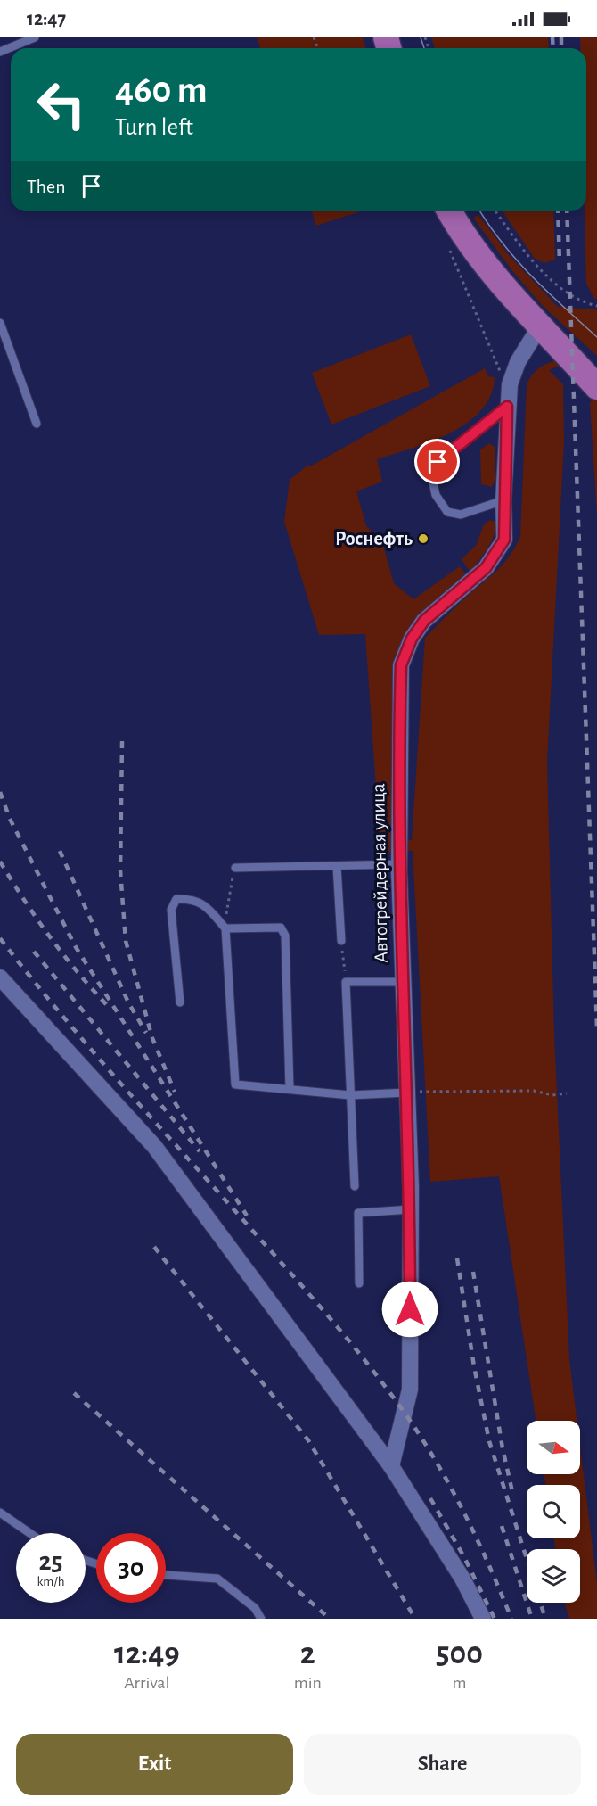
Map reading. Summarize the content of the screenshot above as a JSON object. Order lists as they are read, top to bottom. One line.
{"streets":{"street":["Автогрейдерная улица"]},"places":["Роснефть"],"north":"right","page":{"status":"12:47","turn":["460 m","Turn left"],"then":"Then","speed":"25 km/h","limit":"30","eta":["12:49","Arrival","2","min","500","m"],"buttons":["Exit","Share"]}}
